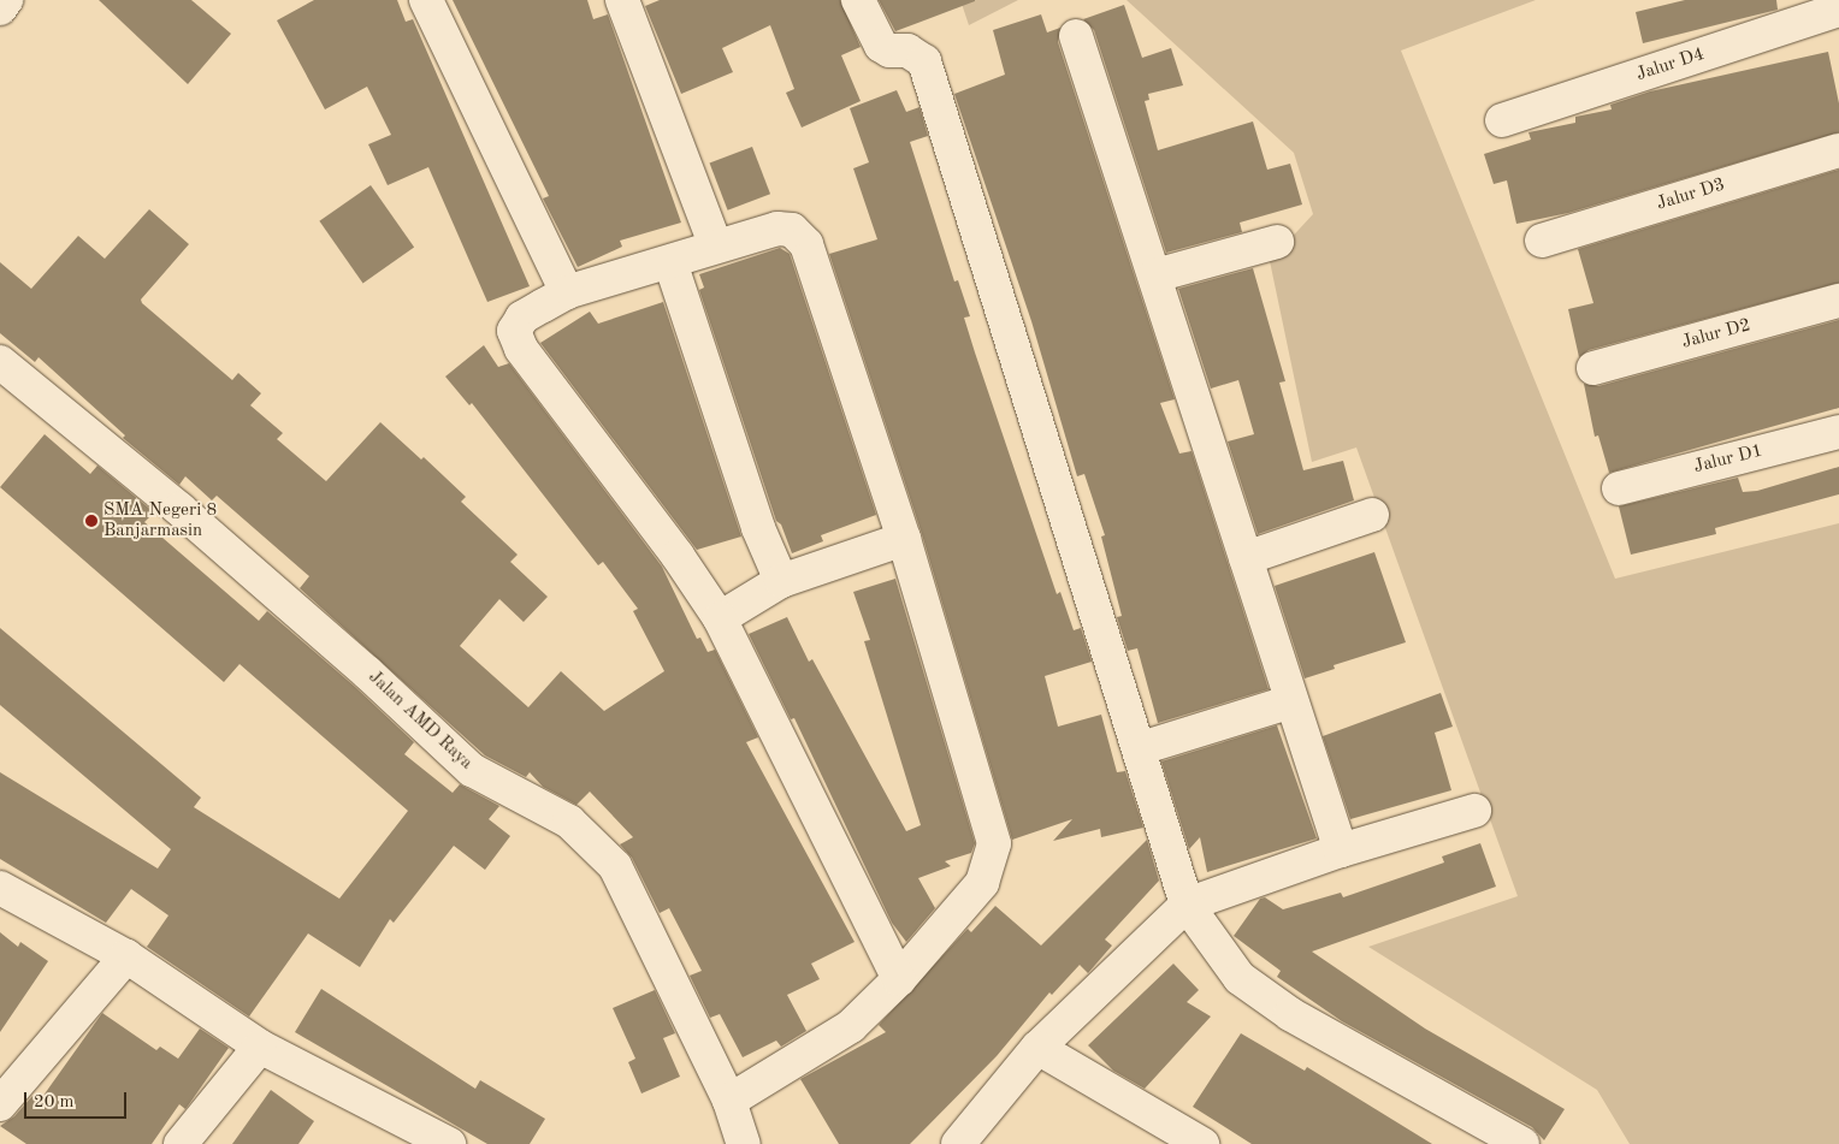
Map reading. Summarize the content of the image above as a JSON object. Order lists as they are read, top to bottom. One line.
{"streets":{"street":["Jalur D4","Jalur D3","Jalur D2","Jalur D1","Jalan AMD Raya"]},"places":["SMA Negeri 8 Banjarmasin"],"scale_bar":"20 m"}
